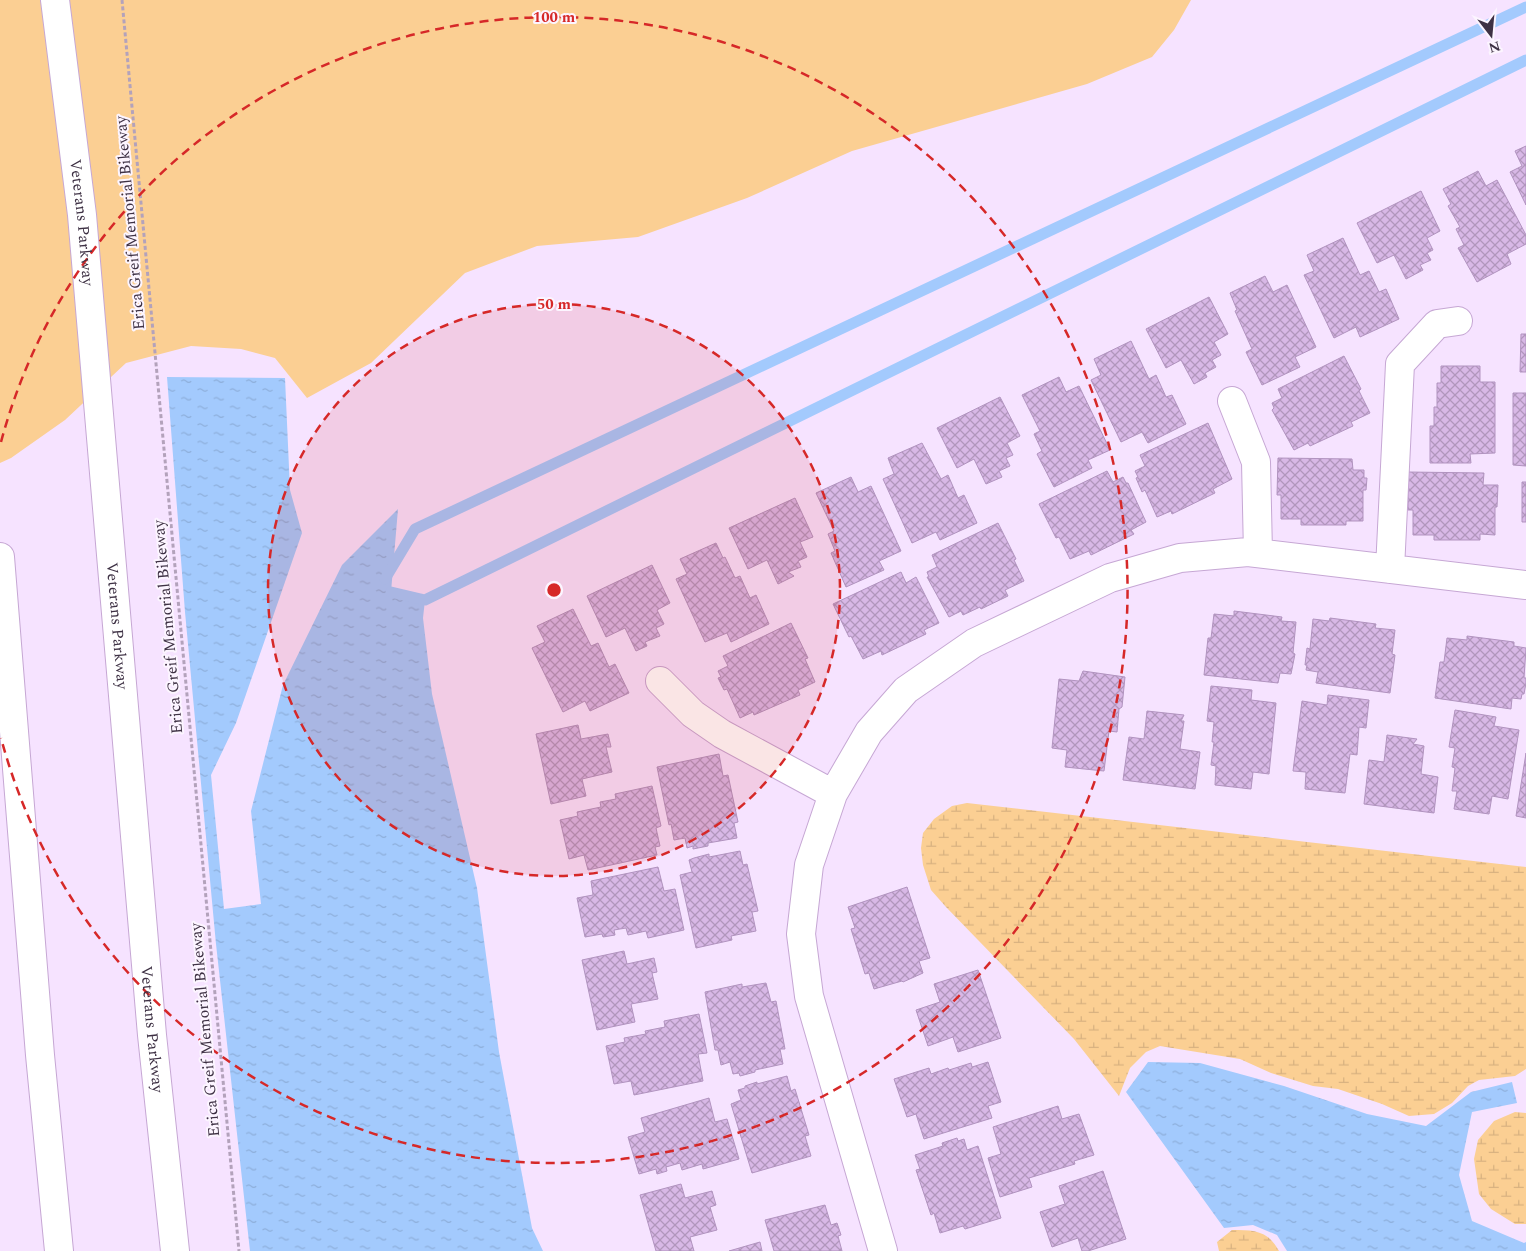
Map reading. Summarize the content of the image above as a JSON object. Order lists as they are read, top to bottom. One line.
{"streets":{"main road":["Veterans Parkway"],"path":["Erica Greif Memorial Bikeway"]},"north":"bottom","rings":["100 m","50 m"]}
